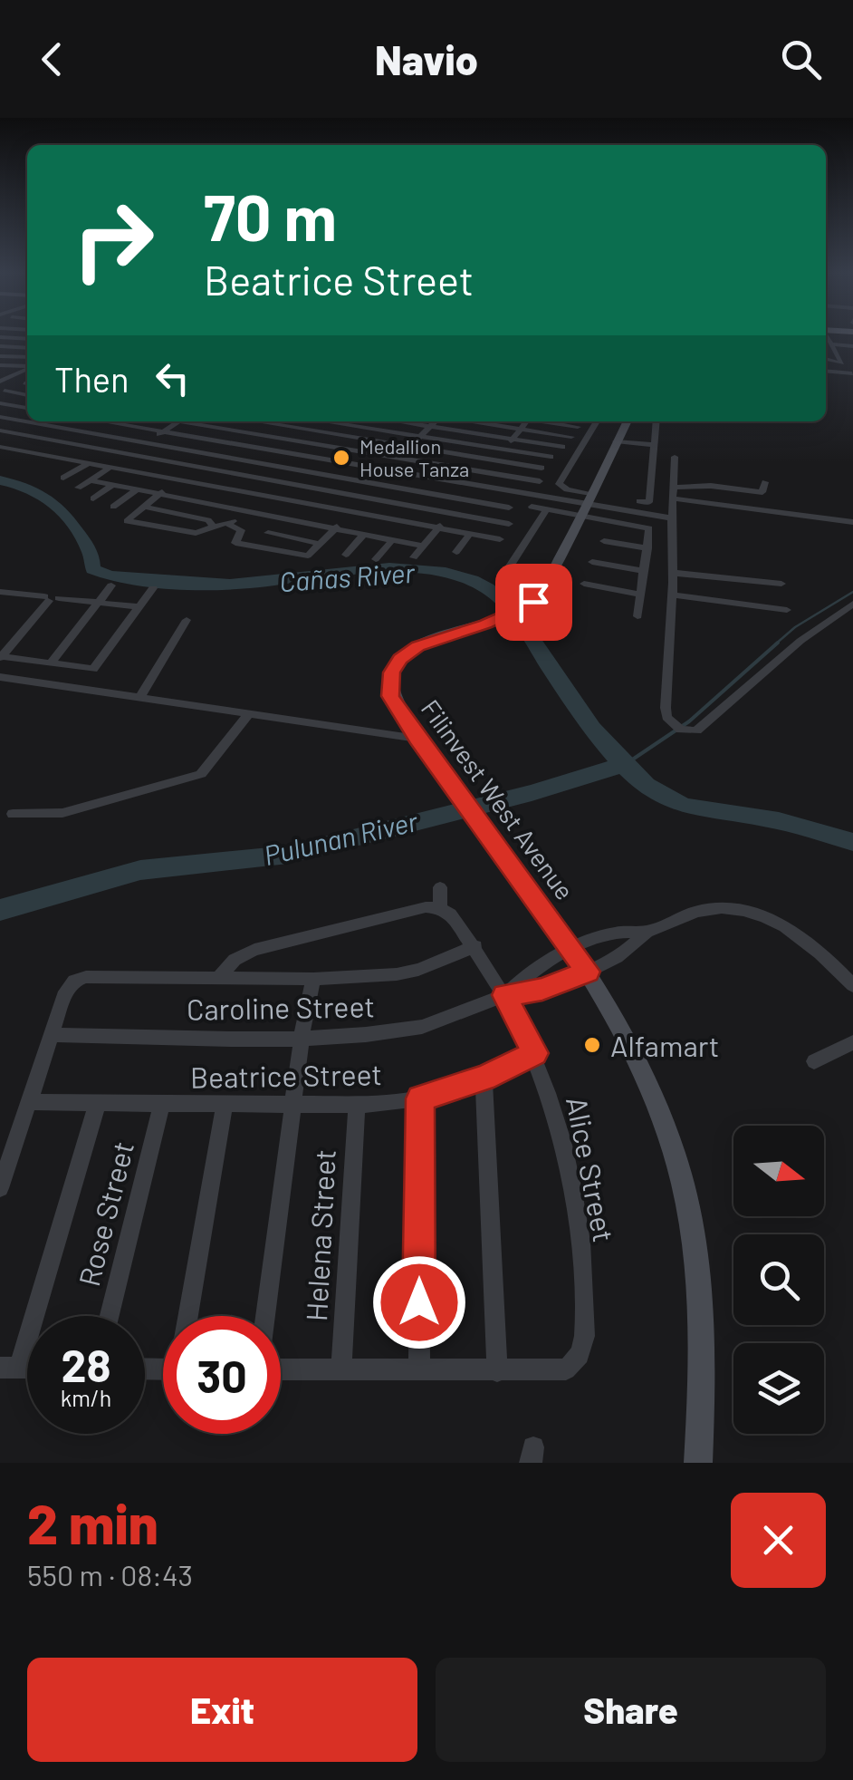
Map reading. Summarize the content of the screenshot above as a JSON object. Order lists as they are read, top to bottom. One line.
{"streets":{"street":["Filinvest West Avenue","Caroline Street","Beatrice Street","Alice Street","Rose Street","Helena Street"]},"crossings":[["Caroline Street","Alice Street"],["Beatrice Street","Alice Street"],["Beatrice Street","Rose Street"],["Beatrice Street","Helena Street"]],"water":["Cañas River","Pulunan River"],"places":["Medallion House Tanza","Alfamart"],"north":"right","page":{"header":"Navio","turn":["70 m","Beatrice Street"],"then":"Then","speed":"28 km/h","limit":"30","heading":["2 min","550 m · 08:43"],"buttons":["Exit","Share"]}}
